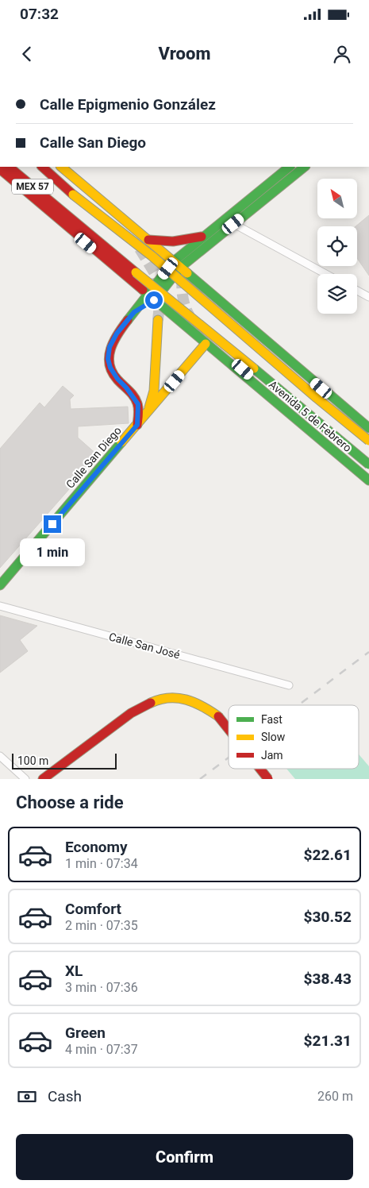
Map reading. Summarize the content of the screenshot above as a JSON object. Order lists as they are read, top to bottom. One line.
{"streets":{"main road":["MEX 57","Avenida 5 de Febrero","Calle San Diego"],"street":["Calle San José"]},"crossings":[["Avenida 5 de Febrero","Calle San Diego"]],"legend":["Fast","Slow","Jam"],"scale_bar":"100 m","north":"top left","page":{"status":"07:32","header":"Vroom","banner":["Calle Epigmenio González","Calle San Diego"],"bubble":"1 min","scale":"100 m","heading":"Choose a ride","list":[{"name":"Economy","note":"1 min · 07:34","value":"$22.61"},{"name":"Comfort","note":"2 min · 07:35","value":"$30.52"},{"name":"XL","note":"3 min · 07:36","value":"$38.43"},{"name":"Green","note":"4 min · 07:37","value":"$21.31"}],"pay":["Cash","260 m"],"buttons":"Confirm"}}
